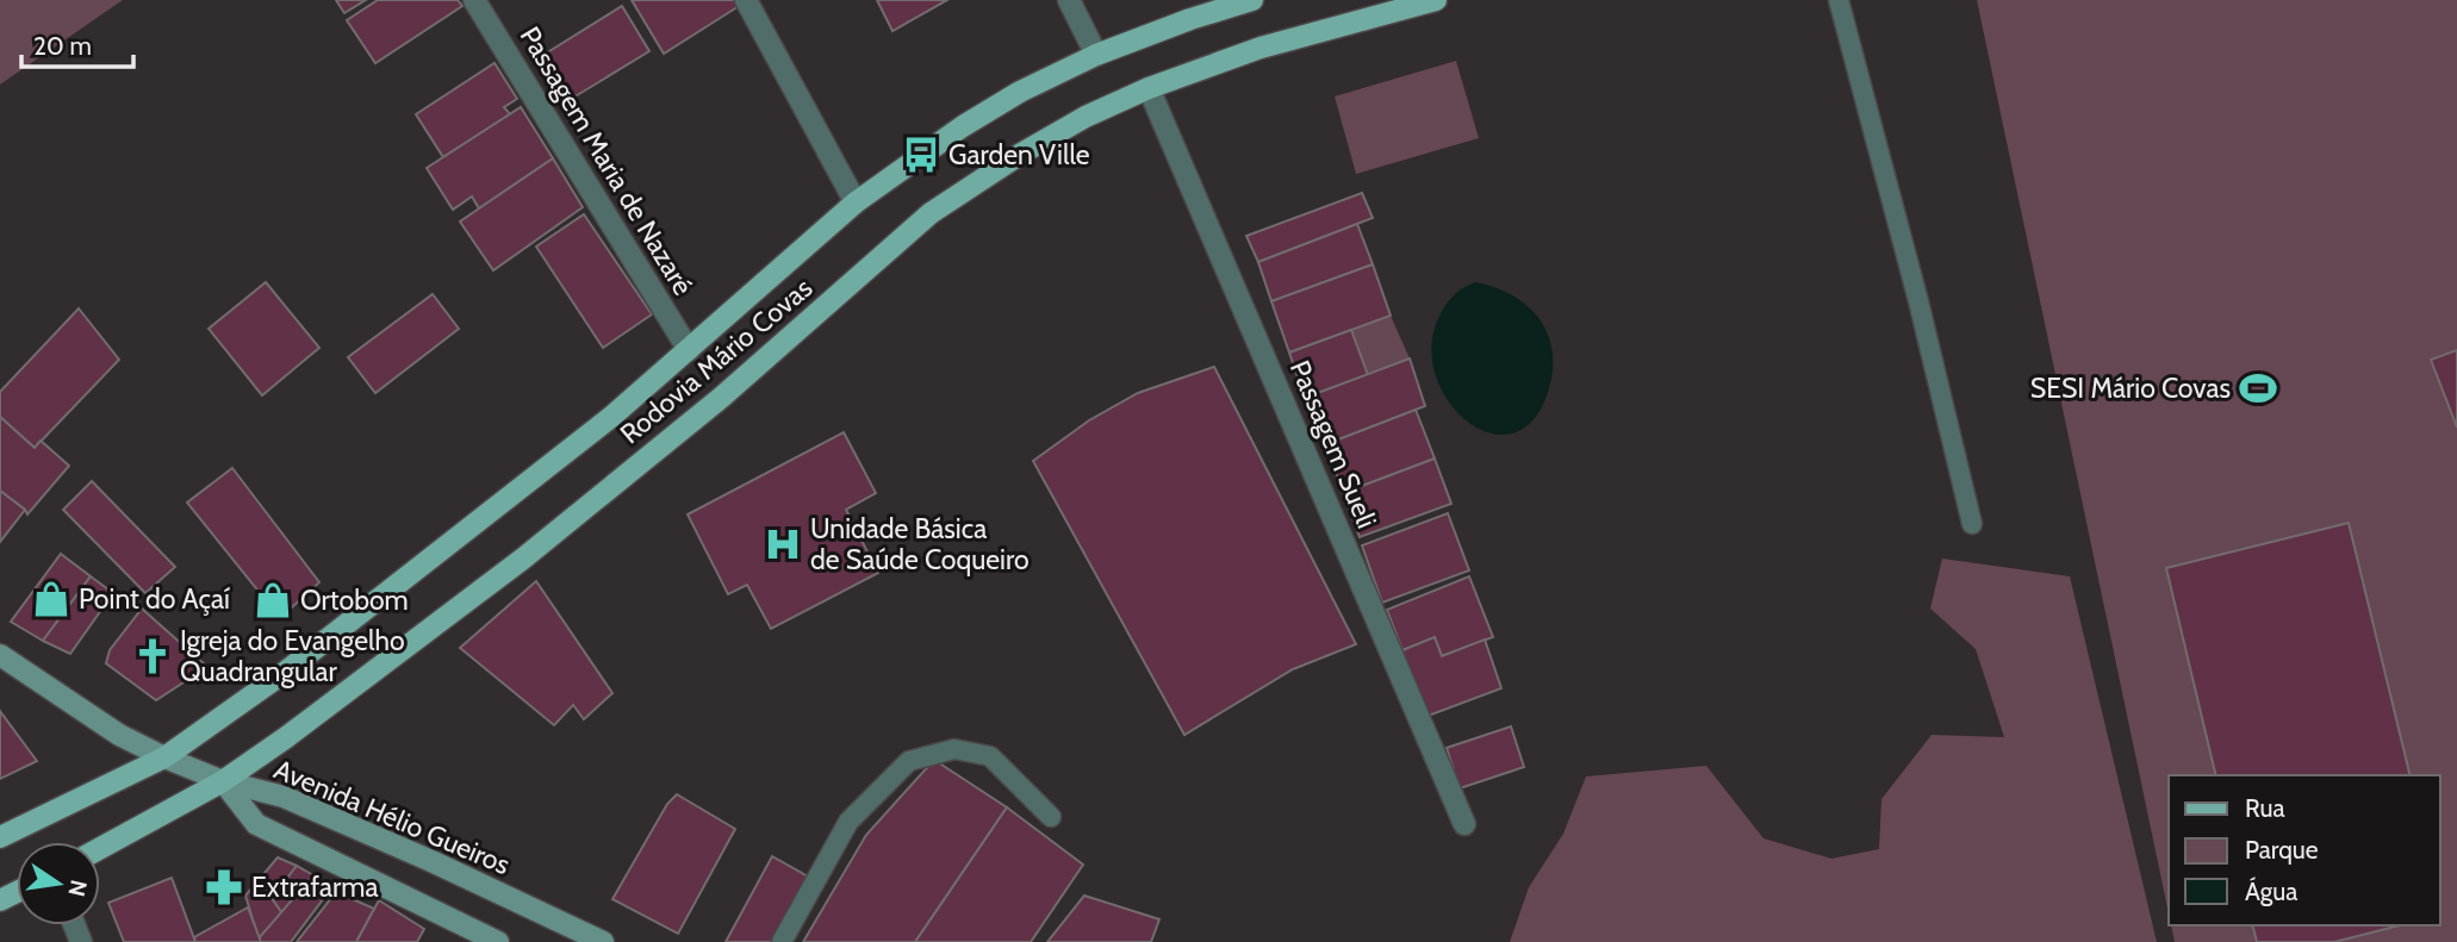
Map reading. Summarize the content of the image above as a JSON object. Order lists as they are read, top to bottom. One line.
{"streets":{"main road":["Rodovia Mário Covas","Avenida Hélio Gueiros"],"street":["Passagem Maria de Nazaré","Passagem Sueli"]},"crossings":[["Passagem Maria de Nazaré","Rodovia Mário Covas"],["Rodovia Mário Covas","Passagem Sueli"],["Rodovia Mário Covas","Avenida Hélio Gueiros"]],"places":{"bus stop":["Garden Ville"],"sports":["SESI Mário Covas"],"hospital":["Unidade Básica de Saúde Coqueiro"],"shop":["Point do Açaí","Ortobom"],"church":["Igreja do Evangelho Quadrangular"],"pharmacy":["Extrafarma"]},"legend":["Rua","Parque","Água"],"scale_bar":"20 m","north":"right"}
